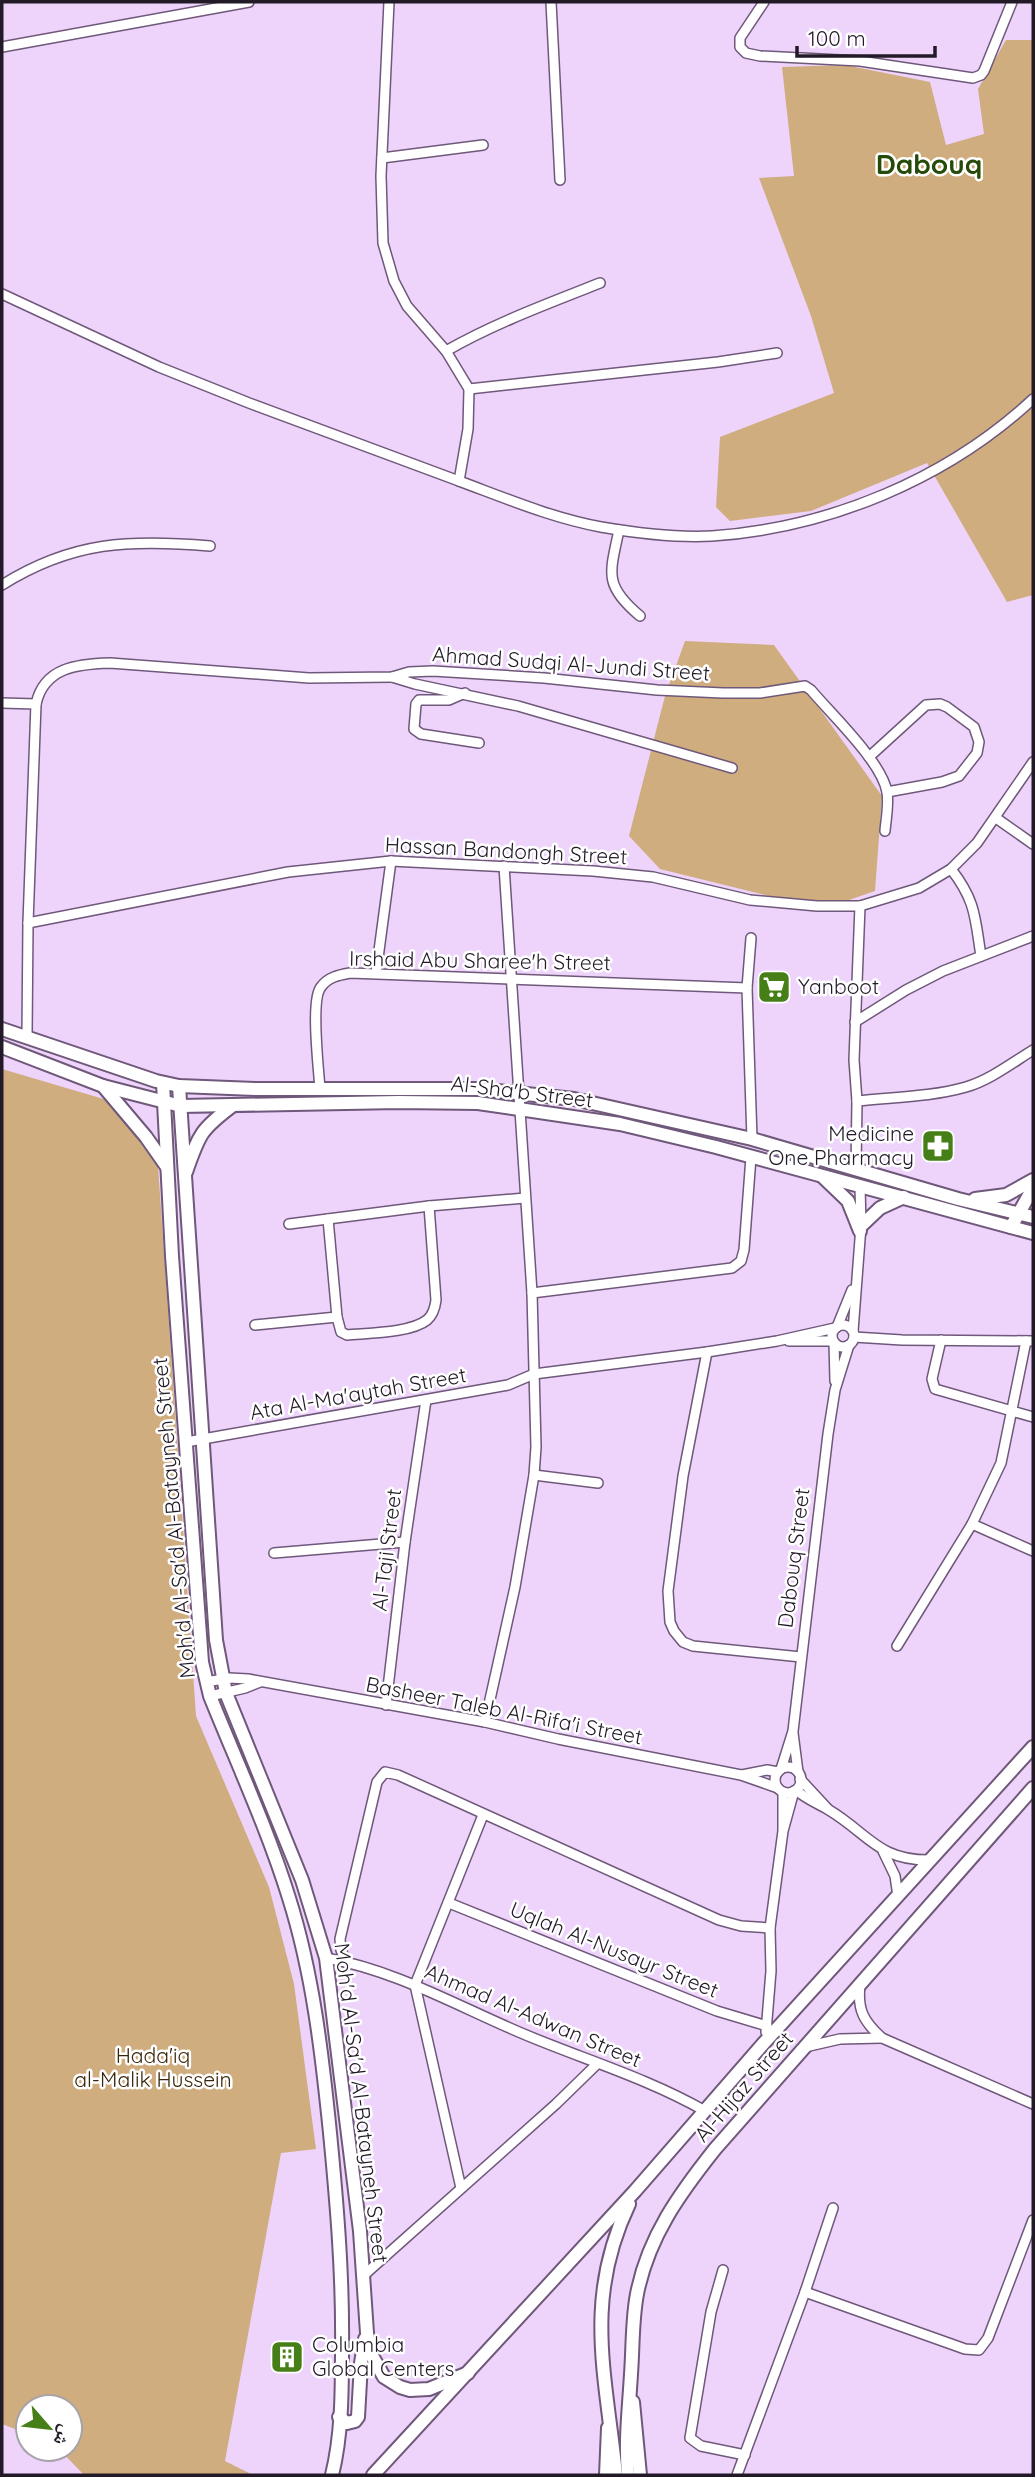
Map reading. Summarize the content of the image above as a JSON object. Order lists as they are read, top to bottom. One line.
{"streets":{"main road":["Al-Sha'b Street","Moh'd Al-Sa'd Al-Batayneh Street","Al-Hijaz Street"],"street":["Ahmad Sudqi Al-Jundi Street","Hassan Bandongh Street","Irshaid Abu Sharee'h Street","Ata Al-Ma'aytah Street","Al-Taji Street","Dabouq Street","Basheer Taleb Al-Rifa'i Street","Uqlah Al-Nusayr Street","Ahmad Al-Adwan Street"]},"crossings":[["Irshaid Abu Sharee'h Street","Al-Sha'b Street"],["Al-Sha'b Street","Moh'd Al-Sa'd Al-Batayneh Street"],["Al-Sha'b Street","Dabouq Street"],["Ata Al-Ma'aytah Street","Moh'd Al-Sa'd Al-Batayneh Street"],["Ata Al-Ma'aytah Street","Al-Taji Street"],["Moh'd Al-Sa'd Al-Batayneh Street","Basheer Taleb Al-Rifa'i Street"],["Moh'd Al-Sa'd Al-Batayneh Street","Ahmad Al-Adwan Street"],["Moh'd Al-Sa'd Al-Batayneh Street","Al-Hijaz Street"],["Al-Taji Street","Basheer Taleb Al-Rifa'i Street"],["Dabouq Street","Basheer Taleb Al-Rifa'i Street"],["Ahmad Al-Adwan Street","Al-Hijaz Street"]],"districts":["Dabouq"],"parks":["Hada'iq al-Malik Hussein"],"places":{"supermarket":["Yanboot"],"pharmacy":["Medicine One Pharmacy"],"building":["Columbia Global Centers"]},"scale_bar":"100 m","north":"bottom right"}
